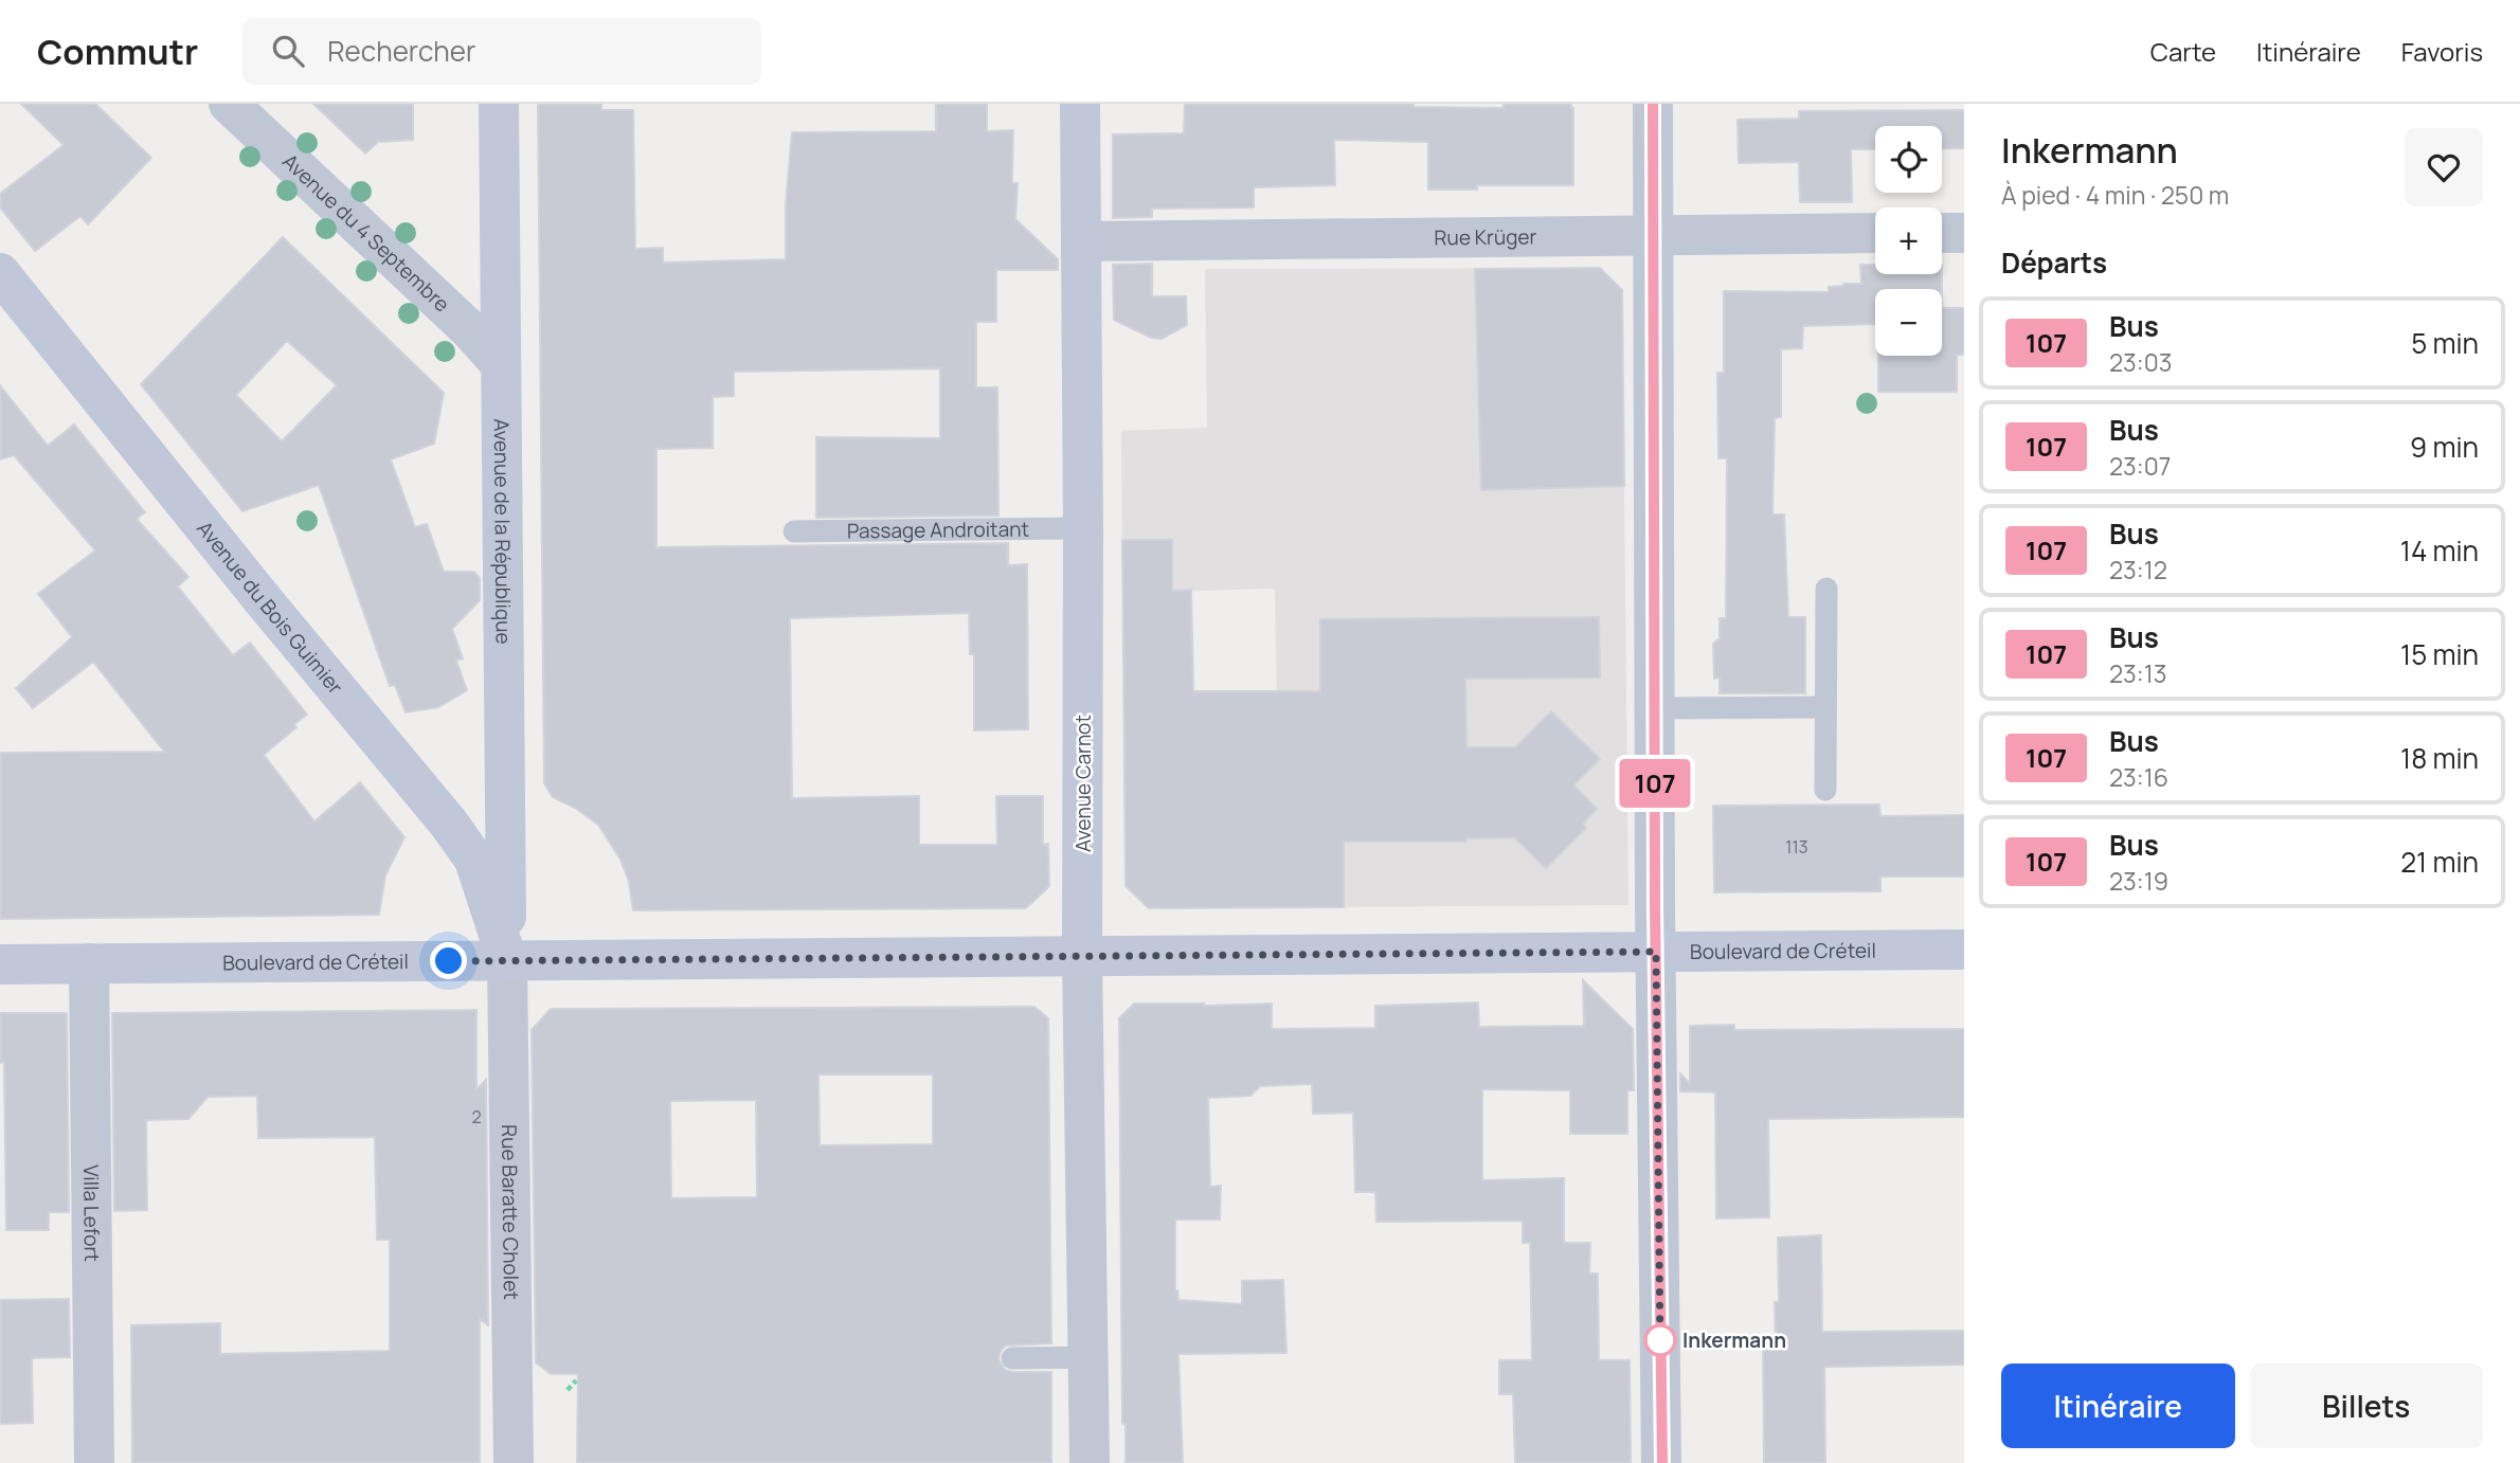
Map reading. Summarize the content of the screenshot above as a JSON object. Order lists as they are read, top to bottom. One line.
{"streets":{"street":["Avenue du 4 Septembre","Rue Krüger","Avenue de la République","Avenue du Bois Guimier","Avenue Carnot","Boulevard de Créteil","Rue Baratte Cholet","Villa Lefort"],"lane":["Passage Androitant"]},"crossings":[["Avenue du 4 Septembre","Avenue de la République"],["Rue Krüger","Avenue Carnot"],["Passage Androitant","Avenue Carnot"],["Avenue de la République","Avenue du Bois Guimier"],["Avenue de la République","Boulevard de Créteil"],["Avenue de la République","Rue Baratte Cholet"],["Avenue du Bois Guimier","Boulevard de Créteil"],["Avenue du Bois Guimier","Rue Baratte Cholet"],["Avenue Carnot","Boulevard de Créteil"],["Boulevard de Créteil","Rue Baratte Cholet"],["Boulevard de Créteil","Villa Lefort"]],"places":["Inkermann"],"lines":["bus line 107"],"house_numbers":["113","2"],"page":{"header":"Commutr","search":"Rechercher","nav":["Carte","Itinéraire","Favoris"],"on_map":"107","heading":[["Inkermann","À pied · 4 min · 250 m"],"Départs"],"map_buttons":["+","−"],"list":[{"mark":"107","name":"Bus","note":"23:03","value":"5 min"},{"mark":"107","name":"Bus","note":"23:07","value":"9 min"},{"mark":"107","name":"Bus","note":"23:12","value":"14 min"},{"mark":"107","name":"Bus","note":"23:13","value":"15 min"},{"mark":"107","name":"Bus","note":"23:16","value":"18 min"},{"mark":"107","name":"Bus","note":"23:19","value":"21 min"}],"buttons":["Itinéraire","Billets"]}}
